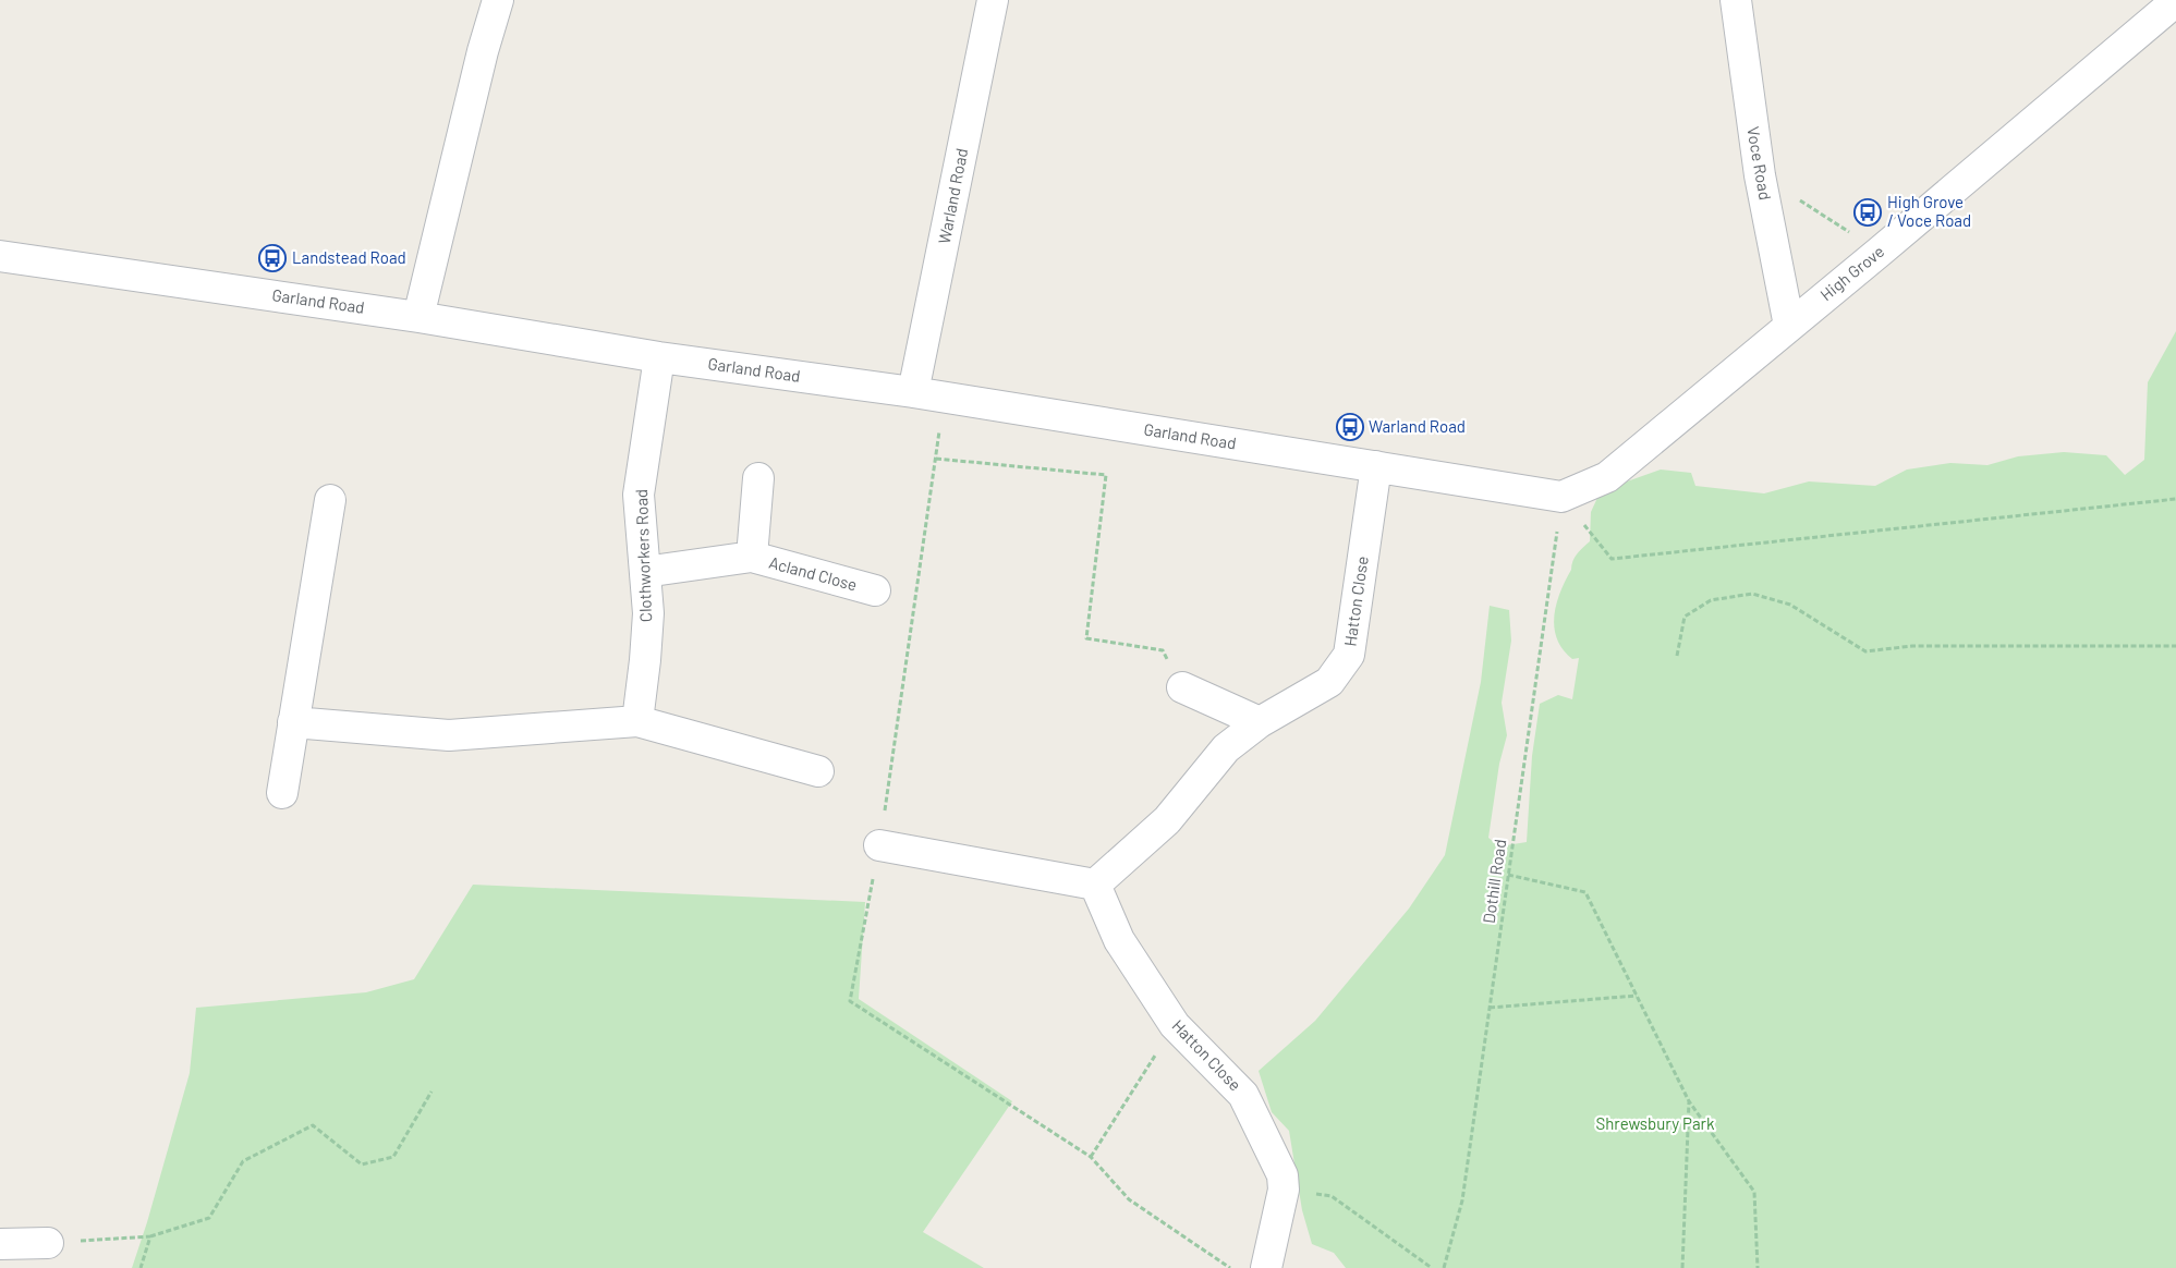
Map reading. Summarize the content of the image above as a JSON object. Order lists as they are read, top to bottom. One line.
{"streets":{"street":["Voce Road","Warland Road","High Grove","Garland Road","Clothworkers Road","Acland Close","Hatton Close"],"path":["Dothill Road"]},"crossings":[["Voce Road","High Grove"],["Warland Road","Garland Road"],["High Grove","Garland Road"],["High Grove","Dothill Road"],["Garland Road","Clothworkers Road"],["Garland Road","Hatton Close"],["Garland Road","Dothill Road"],["Clothworkers Road","Acland Close"]],"parks":["Shrewsbury Park"],"places":{"bus stop":["High Grove / Voce Road","Landstead Road","Warland Road"]}}
